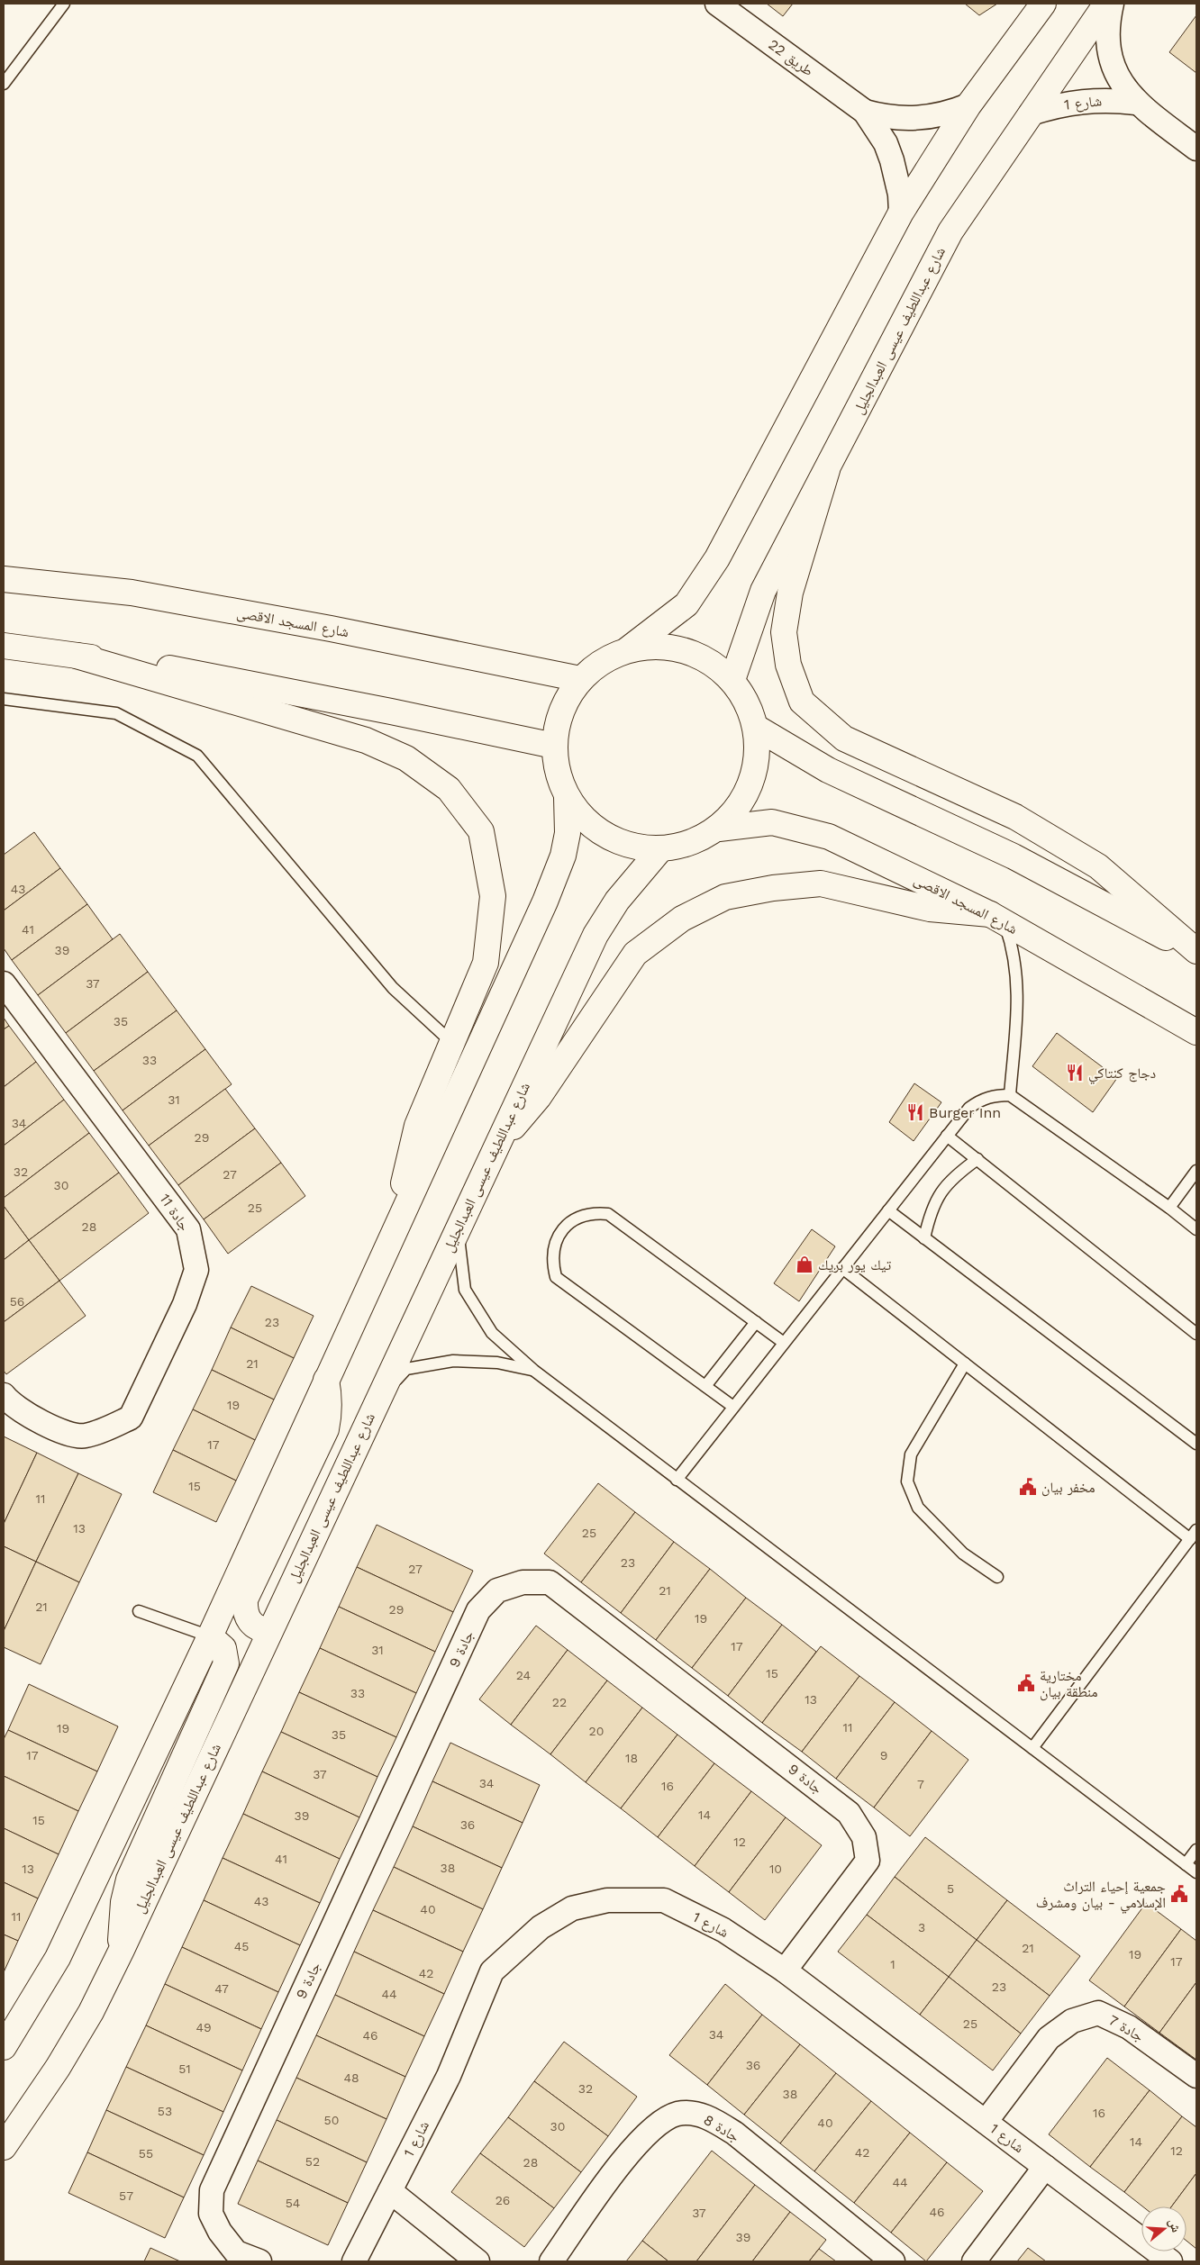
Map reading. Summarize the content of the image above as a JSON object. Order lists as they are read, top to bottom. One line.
{"streets":{"main road":["شارع عبداللطيف عيسى العبدالجليل","شارع المسجد الاقصى"],"street":["طريق 22","شارع 1","جادة 11","جادة 9","جادة 7","جادة 8"]},"crossings":[["شارع 1","شارع عبداللطيف عيسى العبدالجليل"],["شارع 1","جادة 9"],["شارع 1","جادة 7"]],"places":{"restaurant":["دجاج كنتاكي","Burger Inn"],"shop":["تيك يور بريك"],"public building":["مخفر بيان","مختارية منطقة بيان","جمعية إحياء التراث الإسلامي - بيان ومشرف"]},"house_numbers":["43","41","39","37","35","33","31","34","29","32","27","30","25","28","56","23","21","19","17","15","11","13","25","23","27","21","21","29","19","17","31","15","24","33","13","22","11","19","20","35","17","9","18","37","34","7","16","14","39","15","36","12","41","38","13","10","5","43","40","11","3","45","21","19","17","1","42","23","47","44","25","49","34","46","36","51","48","32","38","53","16","50","40","30","14","12","42","55","52","28","44","57","26","54","46","37","39"],"north":"right"}
